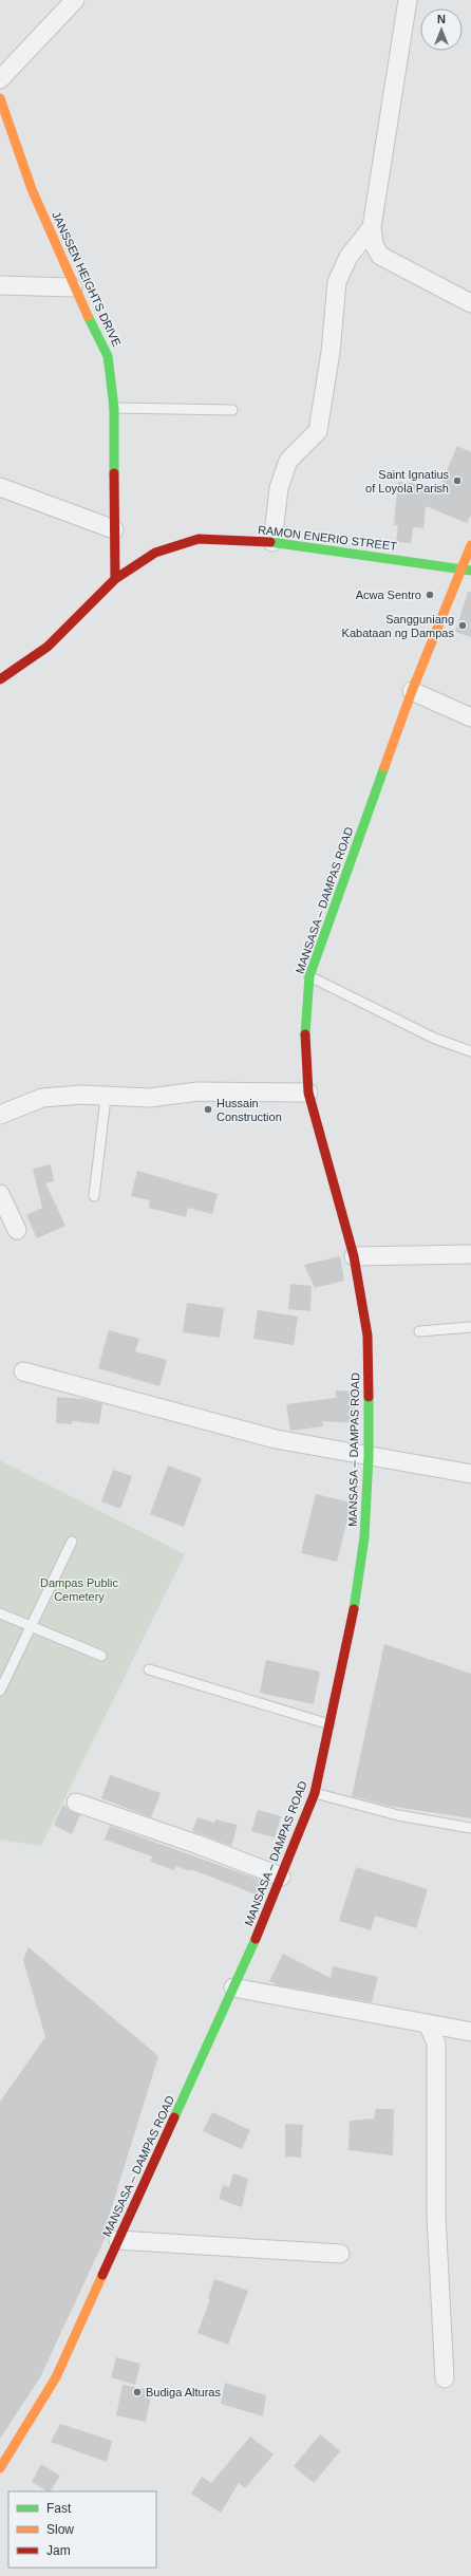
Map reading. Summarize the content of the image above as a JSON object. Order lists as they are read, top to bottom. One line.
{"streets":{"main road":["JANSSEN HEIGHTS DRIVE","RAMON ENERIO STREET","MANSASA – DAMPAS ROAD"]},"crossings":[["JANSSEN HEIGHTS DRIVE","RAMON ENERIO STREET"],["RAMON ENERIO STREET","MANSASA – DAMPAS ROAD"]],"parks":["Dampas Public Cemetery"],"places":["Saint Ignatius of Loyola Parish","Acwa Sentro","Sangguniang Kabataan ng Dampas","Hussain Construction","Budiga Alturas"],"legend":["Fast","Slow","Jam"],"north":"top"}
